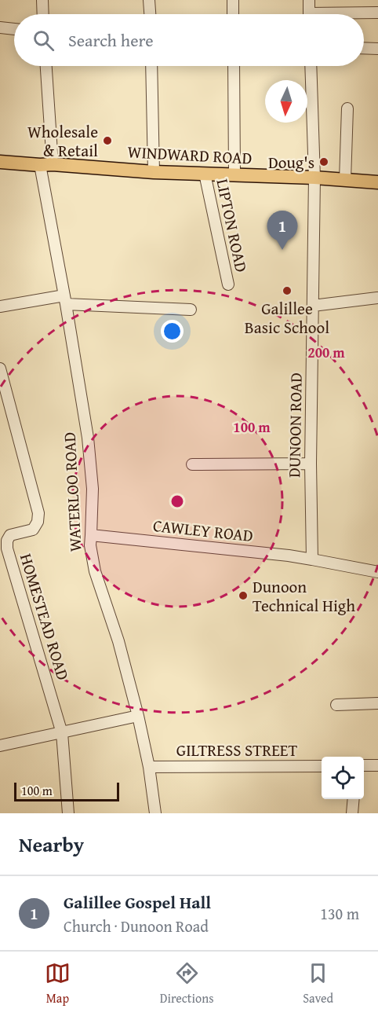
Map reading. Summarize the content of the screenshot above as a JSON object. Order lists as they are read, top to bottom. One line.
{"streets":{"main road":["WINDWARD ROAD"],"street":["LIPTON ROAD","DUNOON ROAD","WATERLOO ROAD","CAWLEY ROAD","HOMESTEAD ROAD","GILTRESS STREET"]},"crossings":[["WINDWARD ROAD","LIPTON ROAD"],["WINDWARD ROAD","DUNOON ROAD"],["WINDWARD ROAD","WATERLOO ROAD"],["DUNOON ROAD","CAWLEY ROAD"],["WATERLOO ROAD","CAWLEY ROAD"],["WATERLOO ROAD","GILTRESS STREET"]],"places":["Wholesale & Retail","Doug's","Galillee Basic School","Dunoon Technical High"],"scale_bar":"100 m","north":"bottom","page":{"search":"Search here","pins":"1","scale":"100 m","heading":"Nearby","list":[{"mark":"1","name":"Galillee Gospel Hall","note":"Church · Dunoon Road","value":"130 m"}],"nav":["Map","Directions","Saved"]},"rings":["200 m","100 m"]}
